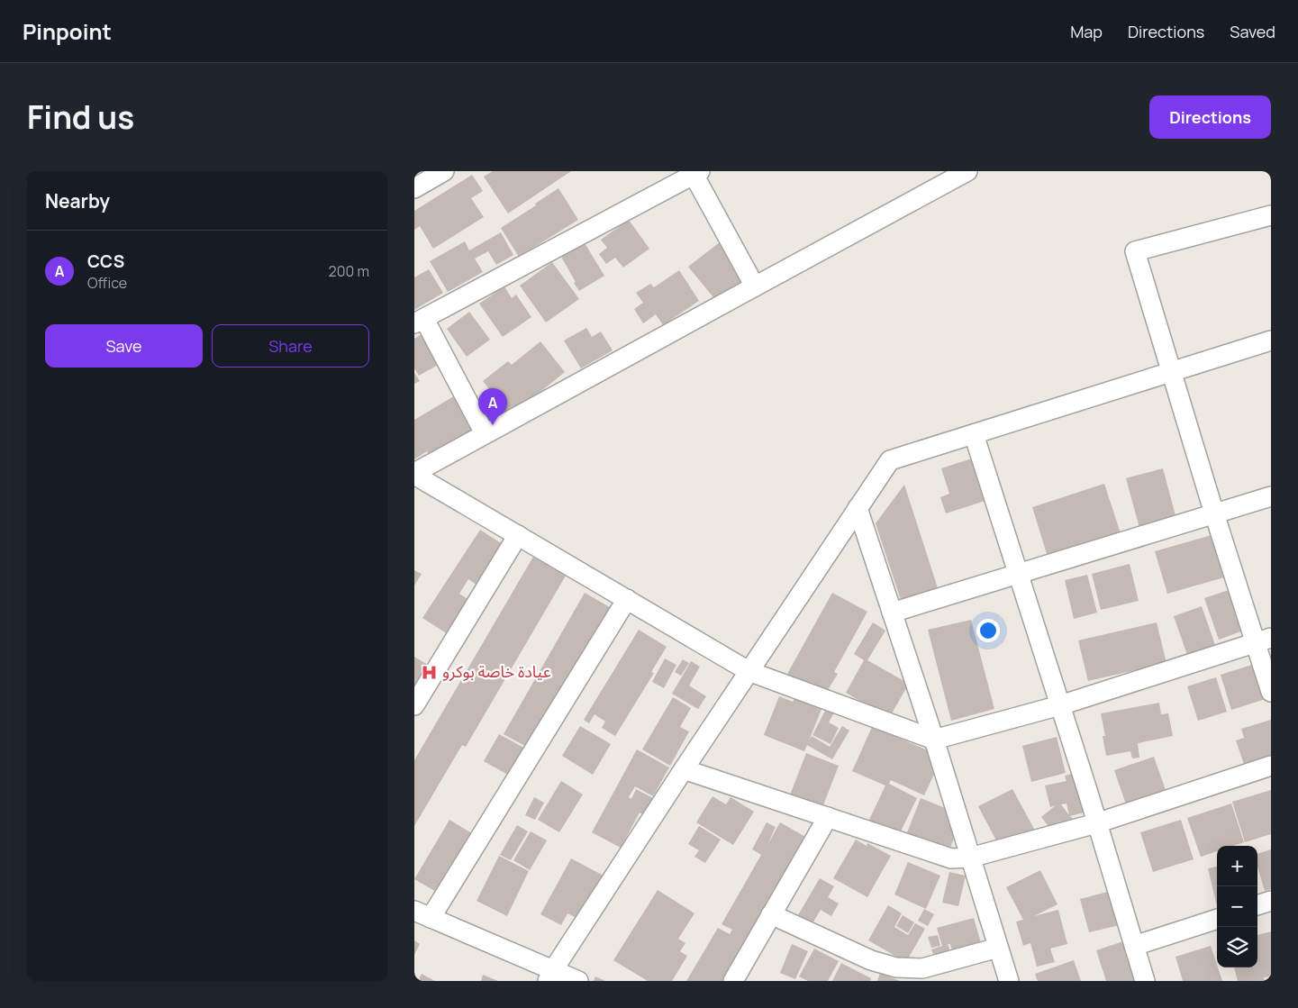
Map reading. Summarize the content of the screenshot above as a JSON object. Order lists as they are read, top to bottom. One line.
{"places":{"hospital":["عيادة خاصة بوكرو"]},"page":{"header":"Pinpoint","nav":["Map","Directions","Saved"],"title":"Find us","buttons":["Directions",["Save","Share"]],"heading":"Nearby","list":[{"mark":"A","name":"CCS","note":"Office","value":"200 m"}],"pins":"A","map_buttons":["+","−"]}}
